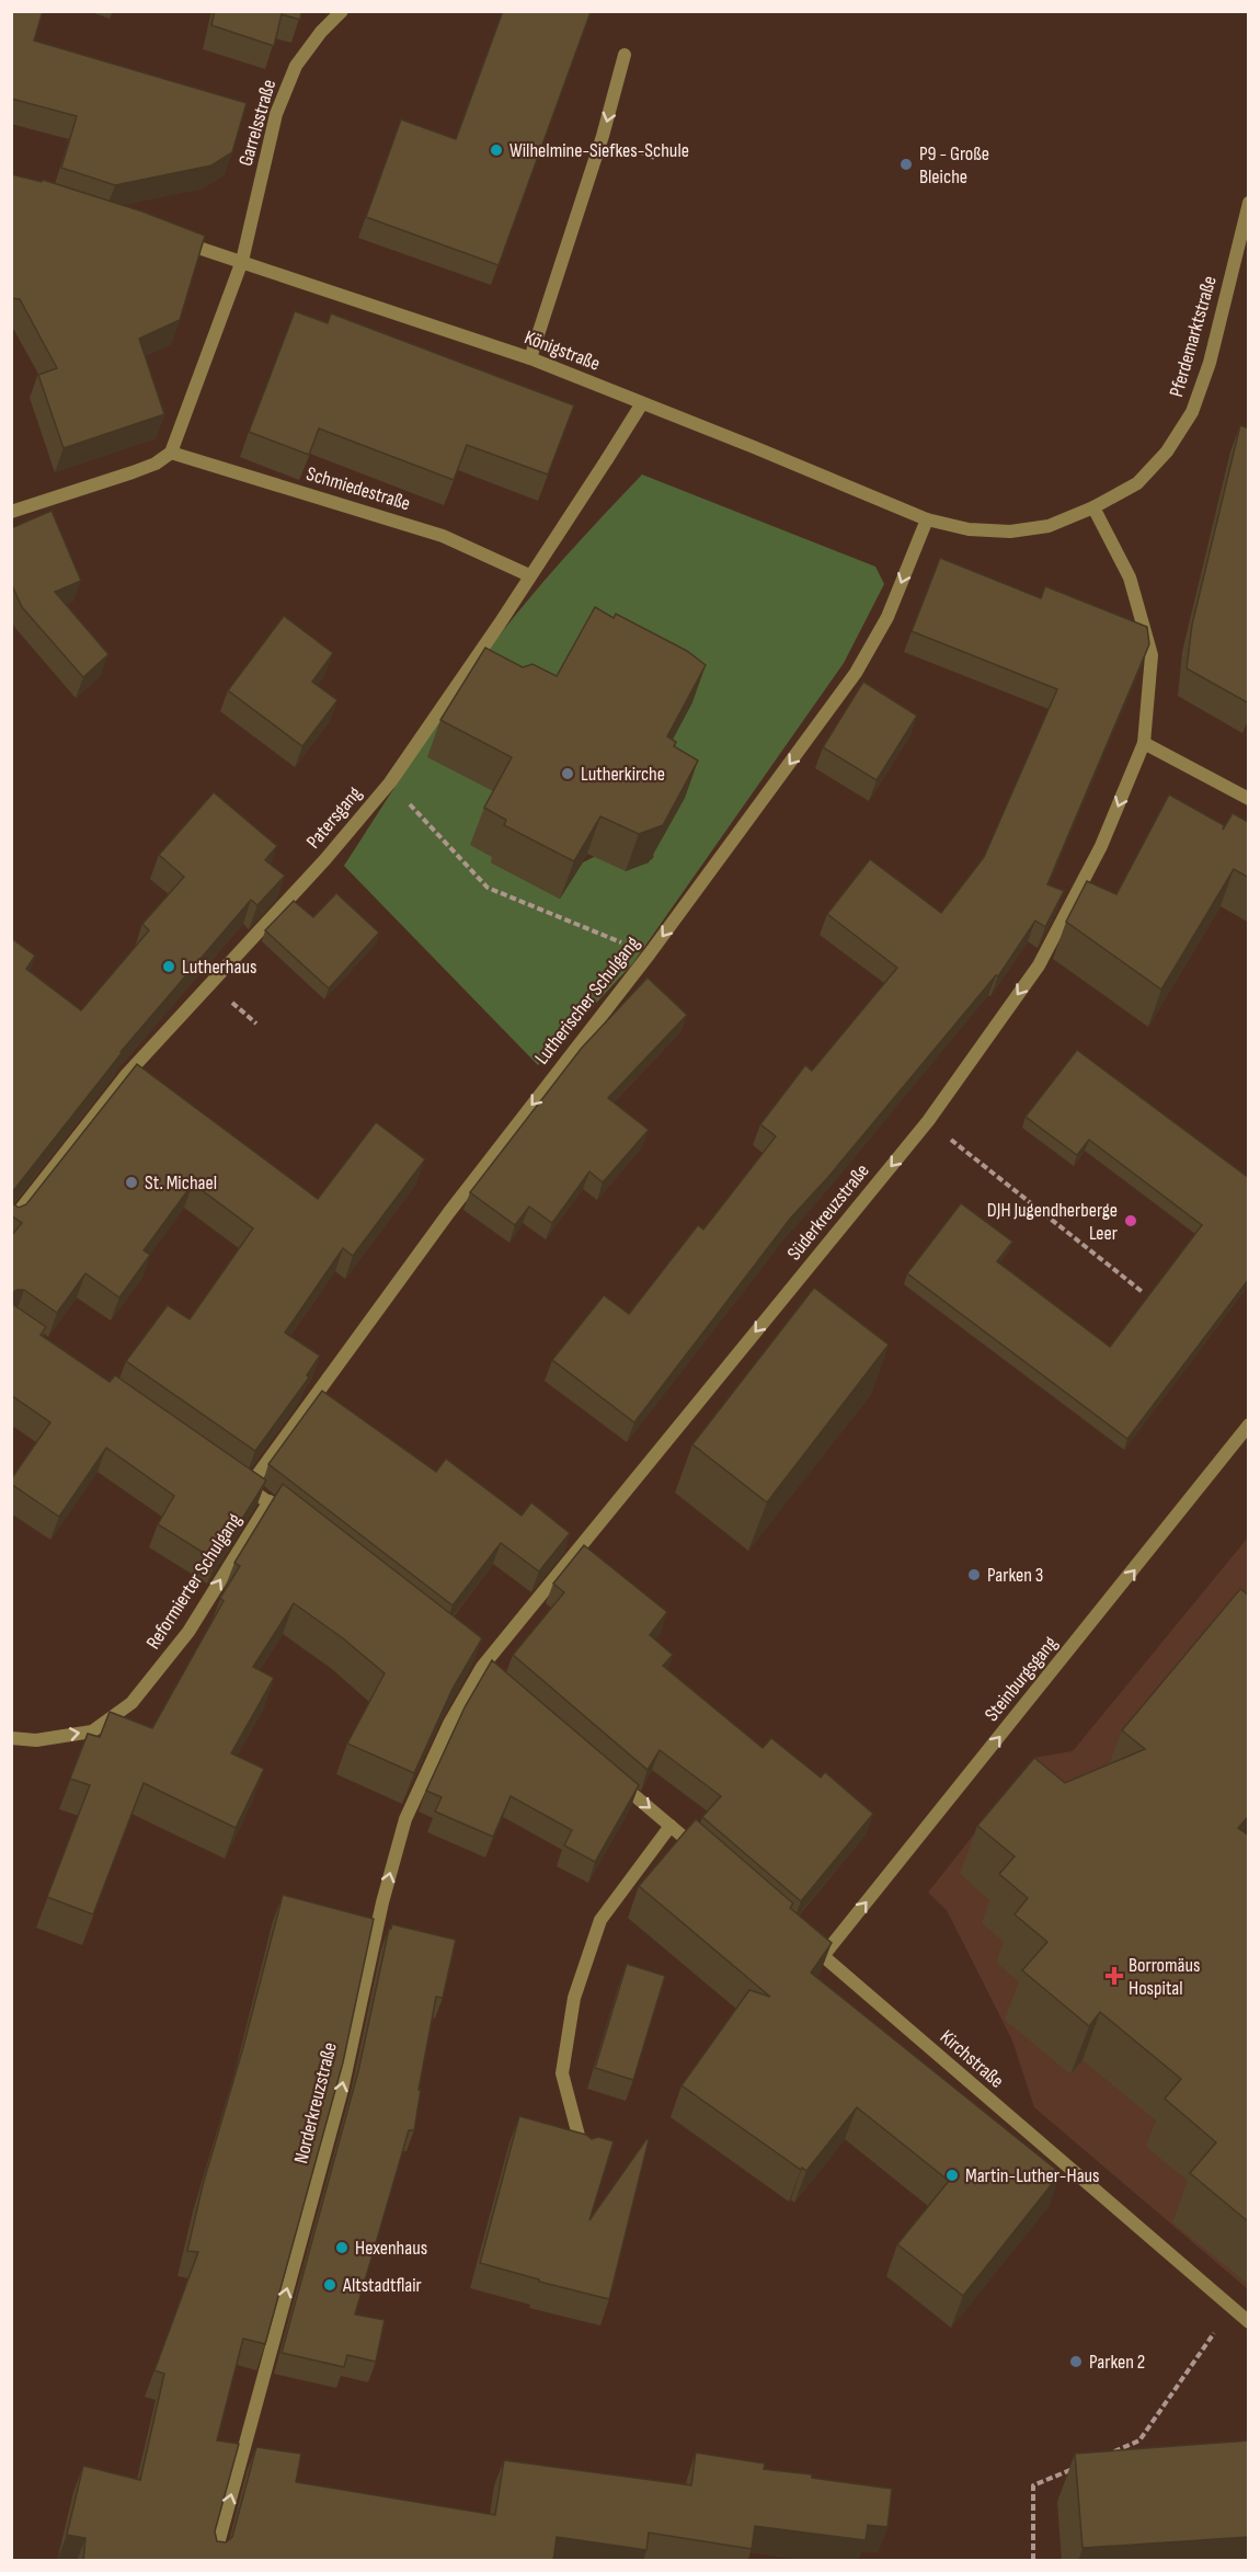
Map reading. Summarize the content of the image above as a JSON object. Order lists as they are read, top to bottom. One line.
{"streets":{"street":["Garrelsstraße","Pferdemarktstraße","Königstraße","Schmiedestraße","Patersgang","Lutherischer Schulgang","Süderkreuzstraße","Reformierter Schulgang","Steinburgsgang","Kirchstraße","Norderkreuzstraße"]},"crossings":[["Garrelsstraße","Königstraße"],["Pferdemarktstraße","Königstraße"],["Königstraße","Patersgang"],["Königstraße","Lutherischer Schulgang"],["Schmiedestraße","Patersgang"],["Süderkreuzstraße","Norderkreuzstraße"],["Steinburgsgang","Kirchstraße"]],"one_way":["Lutherischer Schulgang","Süderkreuzstraße","Reformierter Schulgang","Steinburgsgang","Norderkreuzstraße"],"places":{"other":["Wilhelmine-Siefkes-Schule","P9 - Große Bleiche","Lutherkirche","Lutherhaus","St. Michael","DJH Jugendherberge Leer","Parken 3","Martin-Luther-Haus","Hexenhaus","Altstadtflair","Parken 2"],"health":["Borromäus Hospital"]}}
